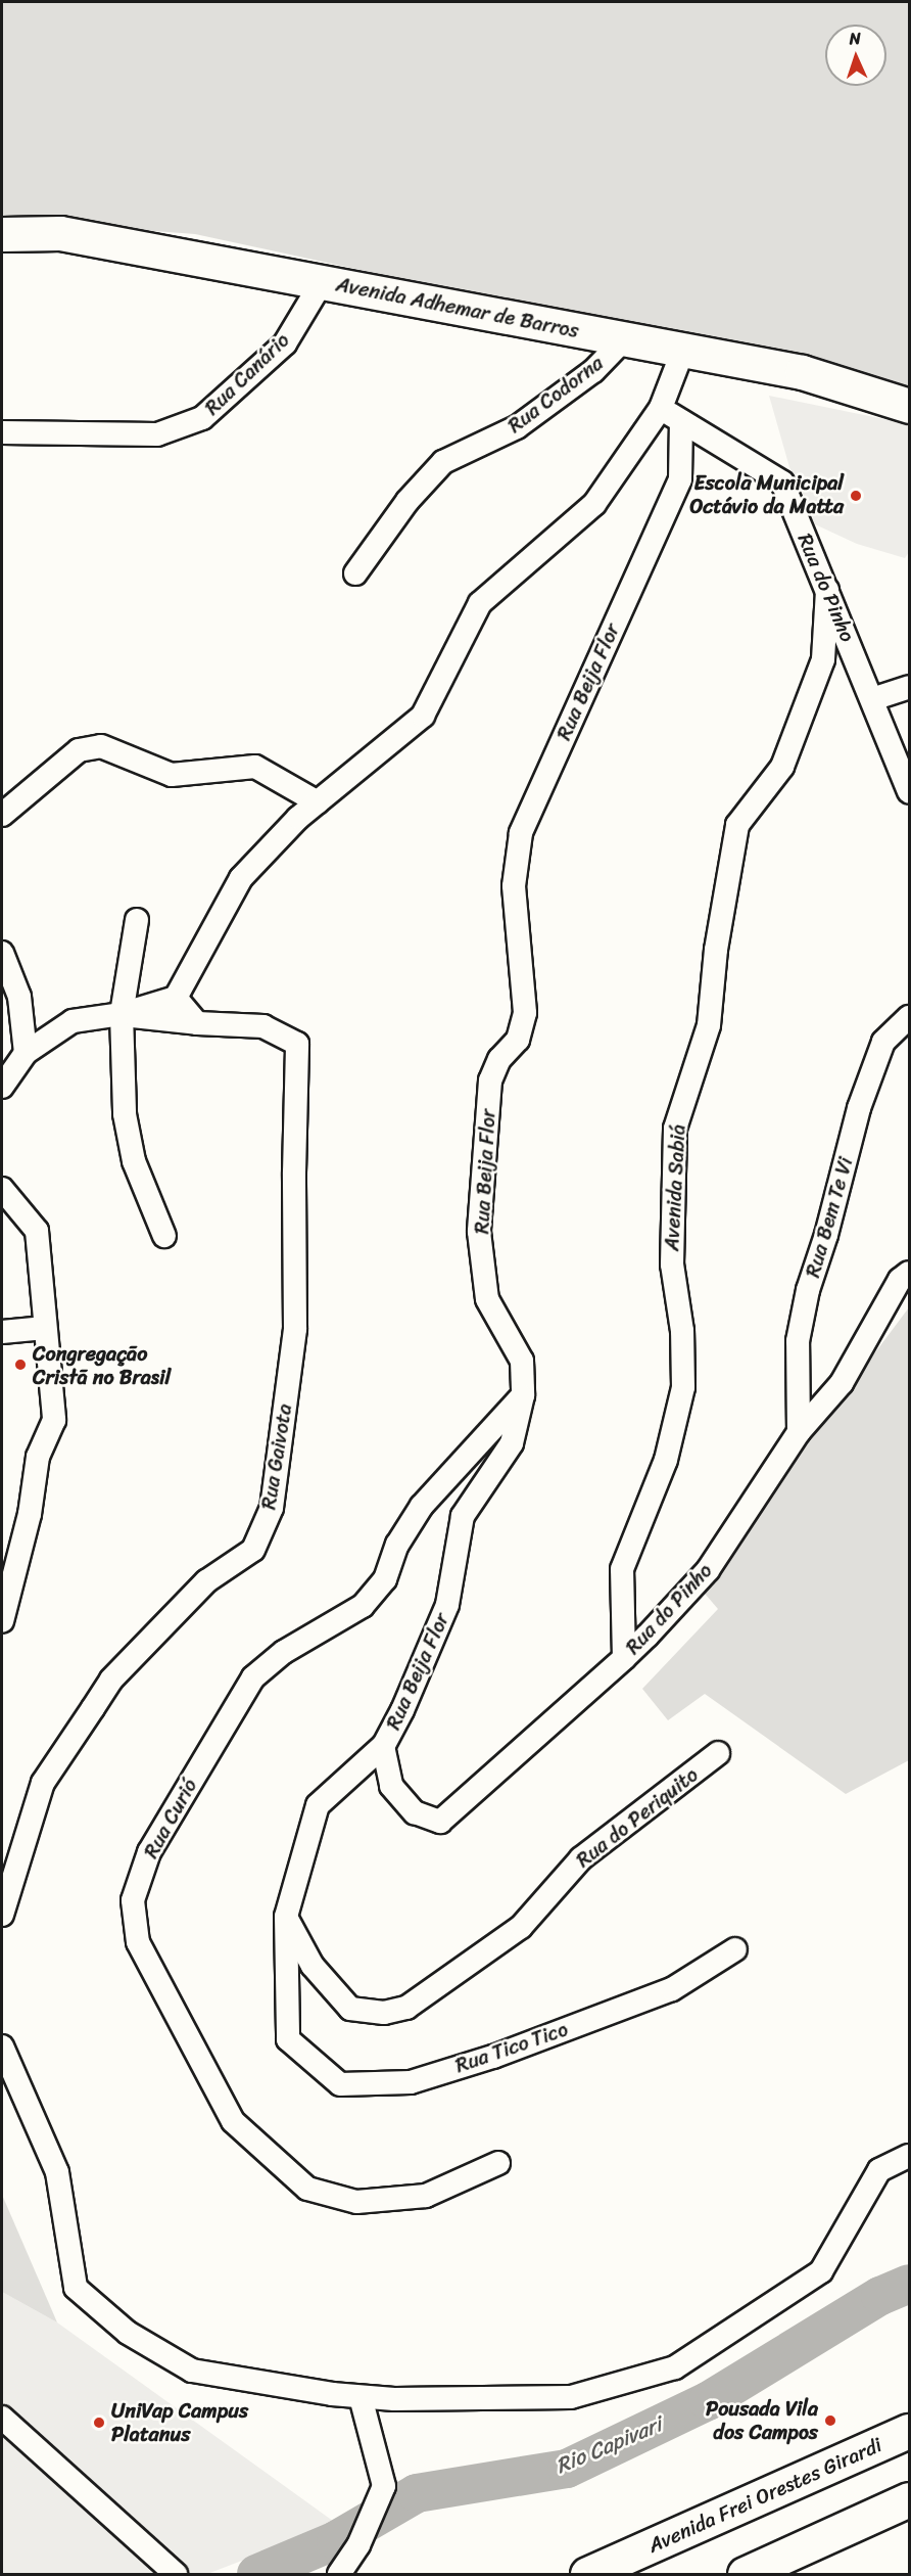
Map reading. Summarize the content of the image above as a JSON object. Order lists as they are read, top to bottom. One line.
{"streets":{"street":["Avenida Adhemar de Barros","Rua Canário","Rua Codorna","Rua do Pinho","Rua Beija Flor","Avenida Sabiá","Rua Bem Te Vi","Rua Gaivota","Rua do Periquito","Rua Curió","Rua Tico Tico","Avenida Frei Orestes Girardi"]},"crossings":[["Avenida Adhemar de Barros","Rua Canário"],["Avenida Adhemar de Barros","Rua Codorna"],["Rua do Pinho","Rua Beija Flor"],["Rua do Pinho","Avenida Sabiá"],["Rua do Pinho","Rua Bem Te Vi"],["Rua Beija Flor","Rua do Periquito"],["Rua Beija Flor","Rua Curió"],["Rua Beija Flor","Rua Tico Tico"]],"water":["Rio Capivari"],"places":["Escola Municipal Octávio da Matta","Congregação Cristã no Brasil","Pousada Vila dos Campos","UniVap Campus Platanus"],"north":"top"}
